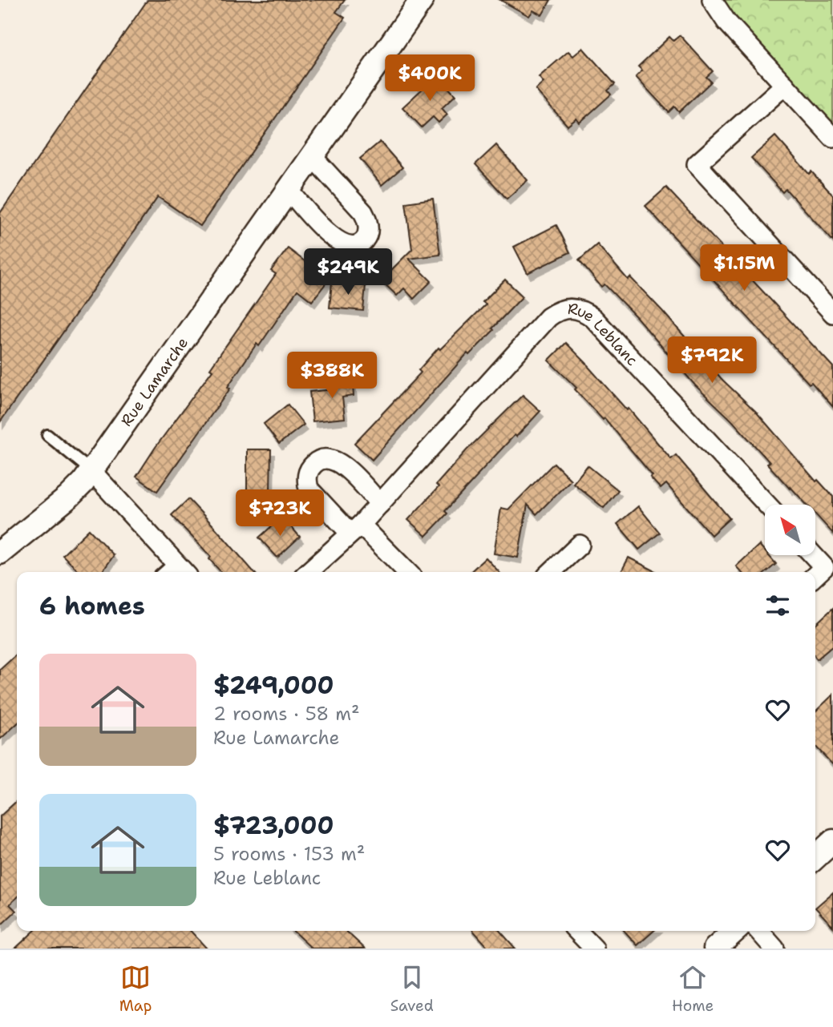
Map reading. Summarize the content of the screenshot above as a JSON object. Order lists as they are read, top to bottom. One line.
{"streets":{"street":["Rue Leblanc","Rue Lamarche"]},"north":"top left","page":{"price":["$400K","$1.15M","$249K","$792K","$388K","$723K"],"heading":"6 homes","list":[{"name":"$249,000","note":"2 rooms · 58 m² · Rue Lamarche"},{"name":"$723,000","note":"5 rooms · 153 m² · Rue Leblanc"}],"tabs":["Map","Saved","Home"]}}
